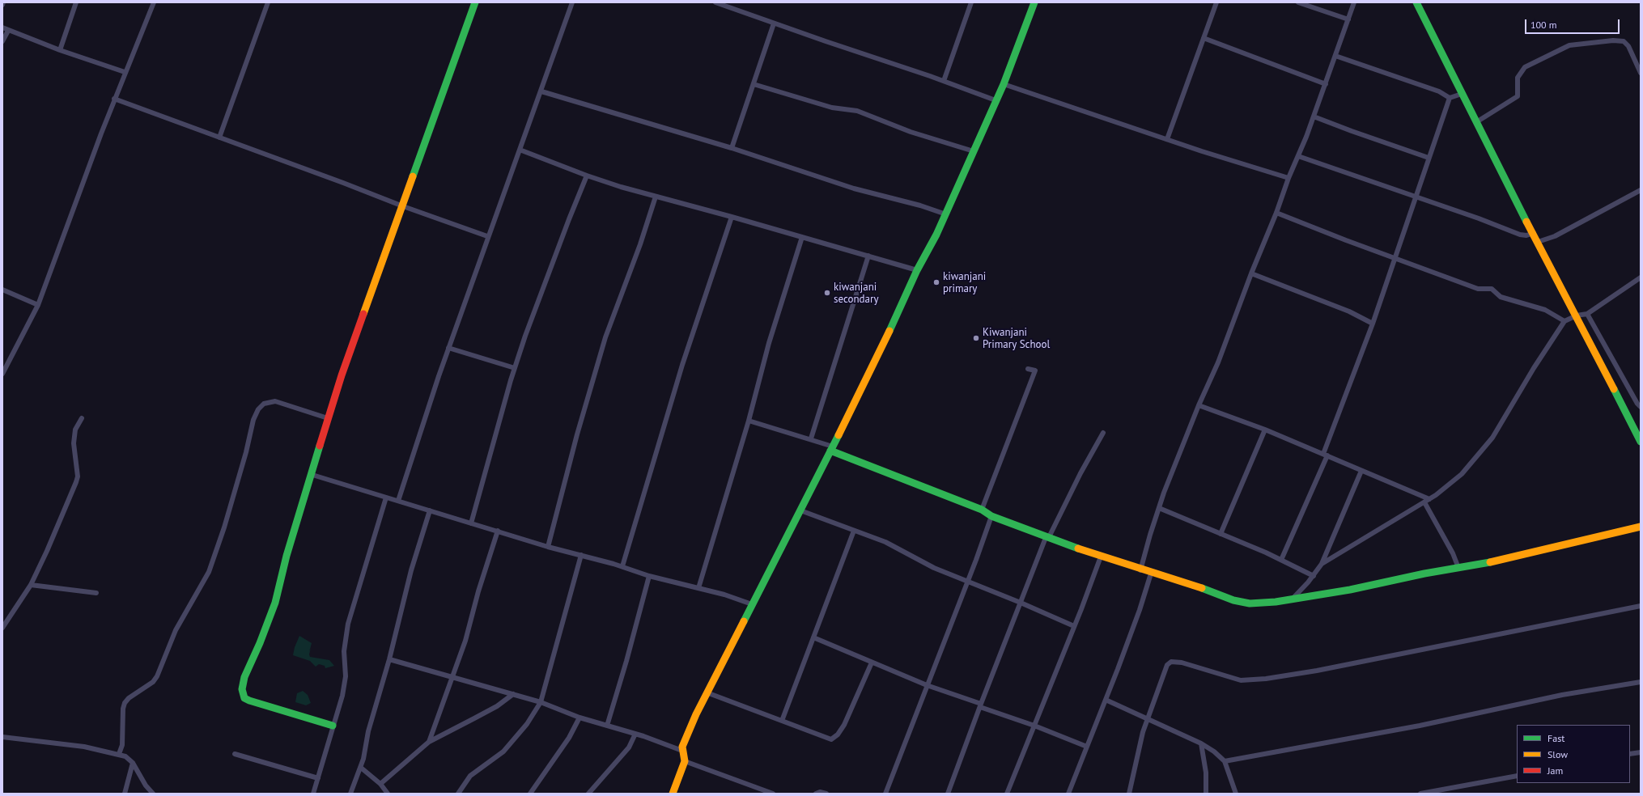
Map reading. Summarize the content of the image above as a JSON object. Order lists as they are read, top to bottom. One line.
{"places":["kiwanjani primary","kiwanjani secondary","Kiwanjani Primary School"],"legend":["Fast","Slow","Jam"],"scale_bar":"100 m"}
